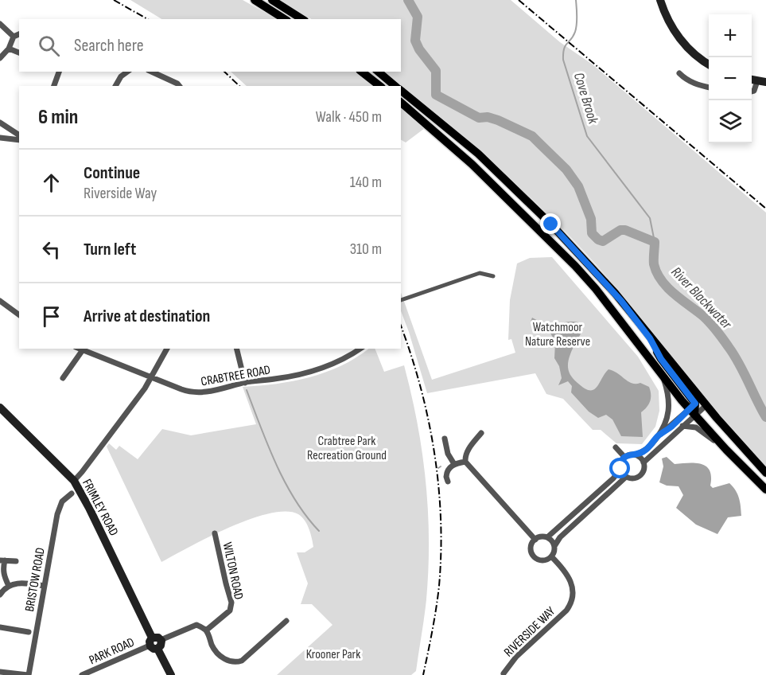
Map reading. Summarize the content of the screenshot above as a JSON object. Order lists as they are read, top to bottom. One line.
{"streets":{"main road":["FRIMLEY ROAD"],"street":["CRABTREE ROAD","WILTON ROAD","BRISTOW ROAD","RIVERSIDE WAY","PARK ROAD"]},"crossings":[["FRIMLEY ROAD","PARK ROAD"]],"water":["Cove Brook","River Blackwater"],"parks":["Watchmoor Nature Reserve","Crabtree Park Recreation Ground","Krooner Park"],"page":{"map_buttons":["+","−"],"search":"Search here","heading":["6 min","Walk · 450 m"],"list":[["Continue","Riverside Way","140 m"],["Turn left","310 m"],"Arrive at destination"]}}
